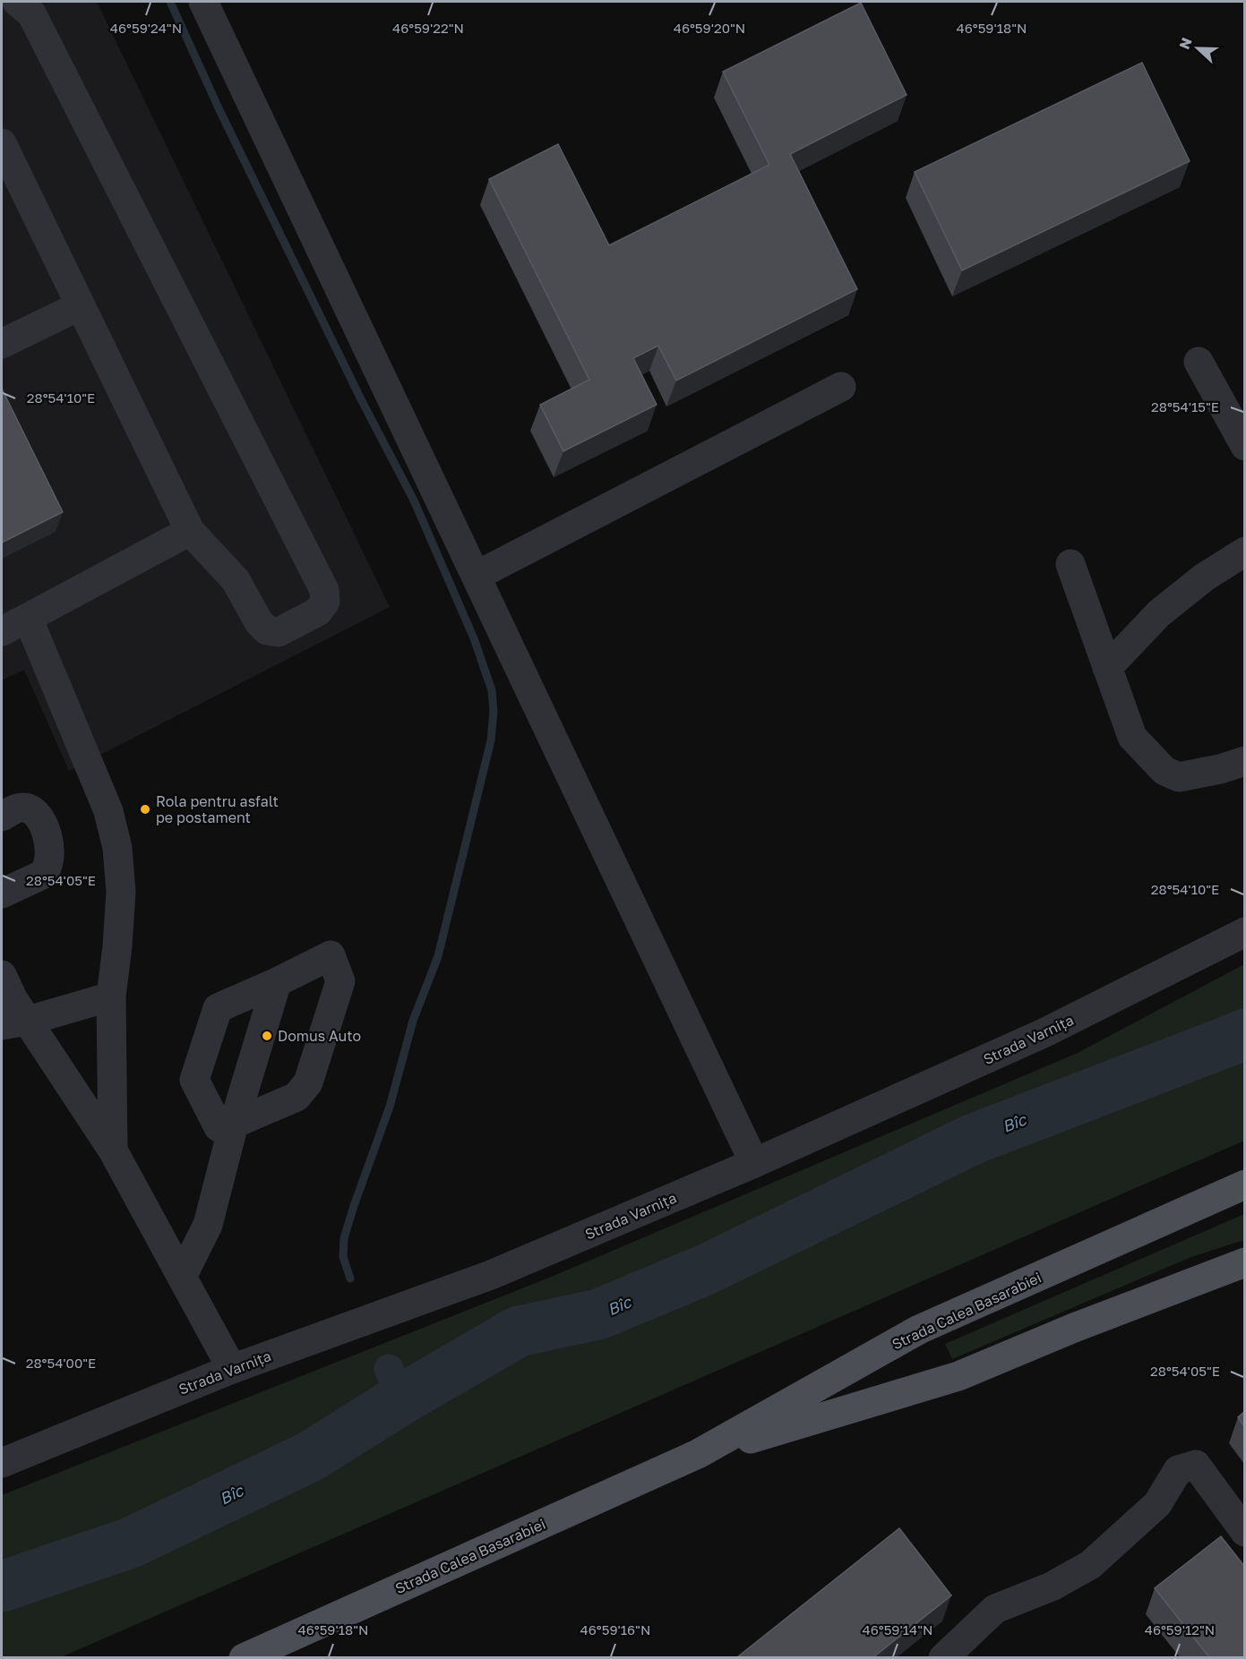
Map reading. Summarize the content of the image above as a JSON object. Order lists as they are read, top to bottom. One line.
{"streets":{"main road":["Strada Calea Basarabiei"],"street":["Strada Varnița"]},"water":["Bîc"],"places":["Rola pentru asfalt pe postament","Domus Auto"],"north":"left","coordinates":["46°59'18\"N","46°59'24\"N","46°59'22\"N","46°59'20\"N","28°54'10\"E","28°54'15\"E","28°54'05\"E","28°54'00\"E","46°59'16\"N","46°59'14\"N","46°59'12\"N"]}
